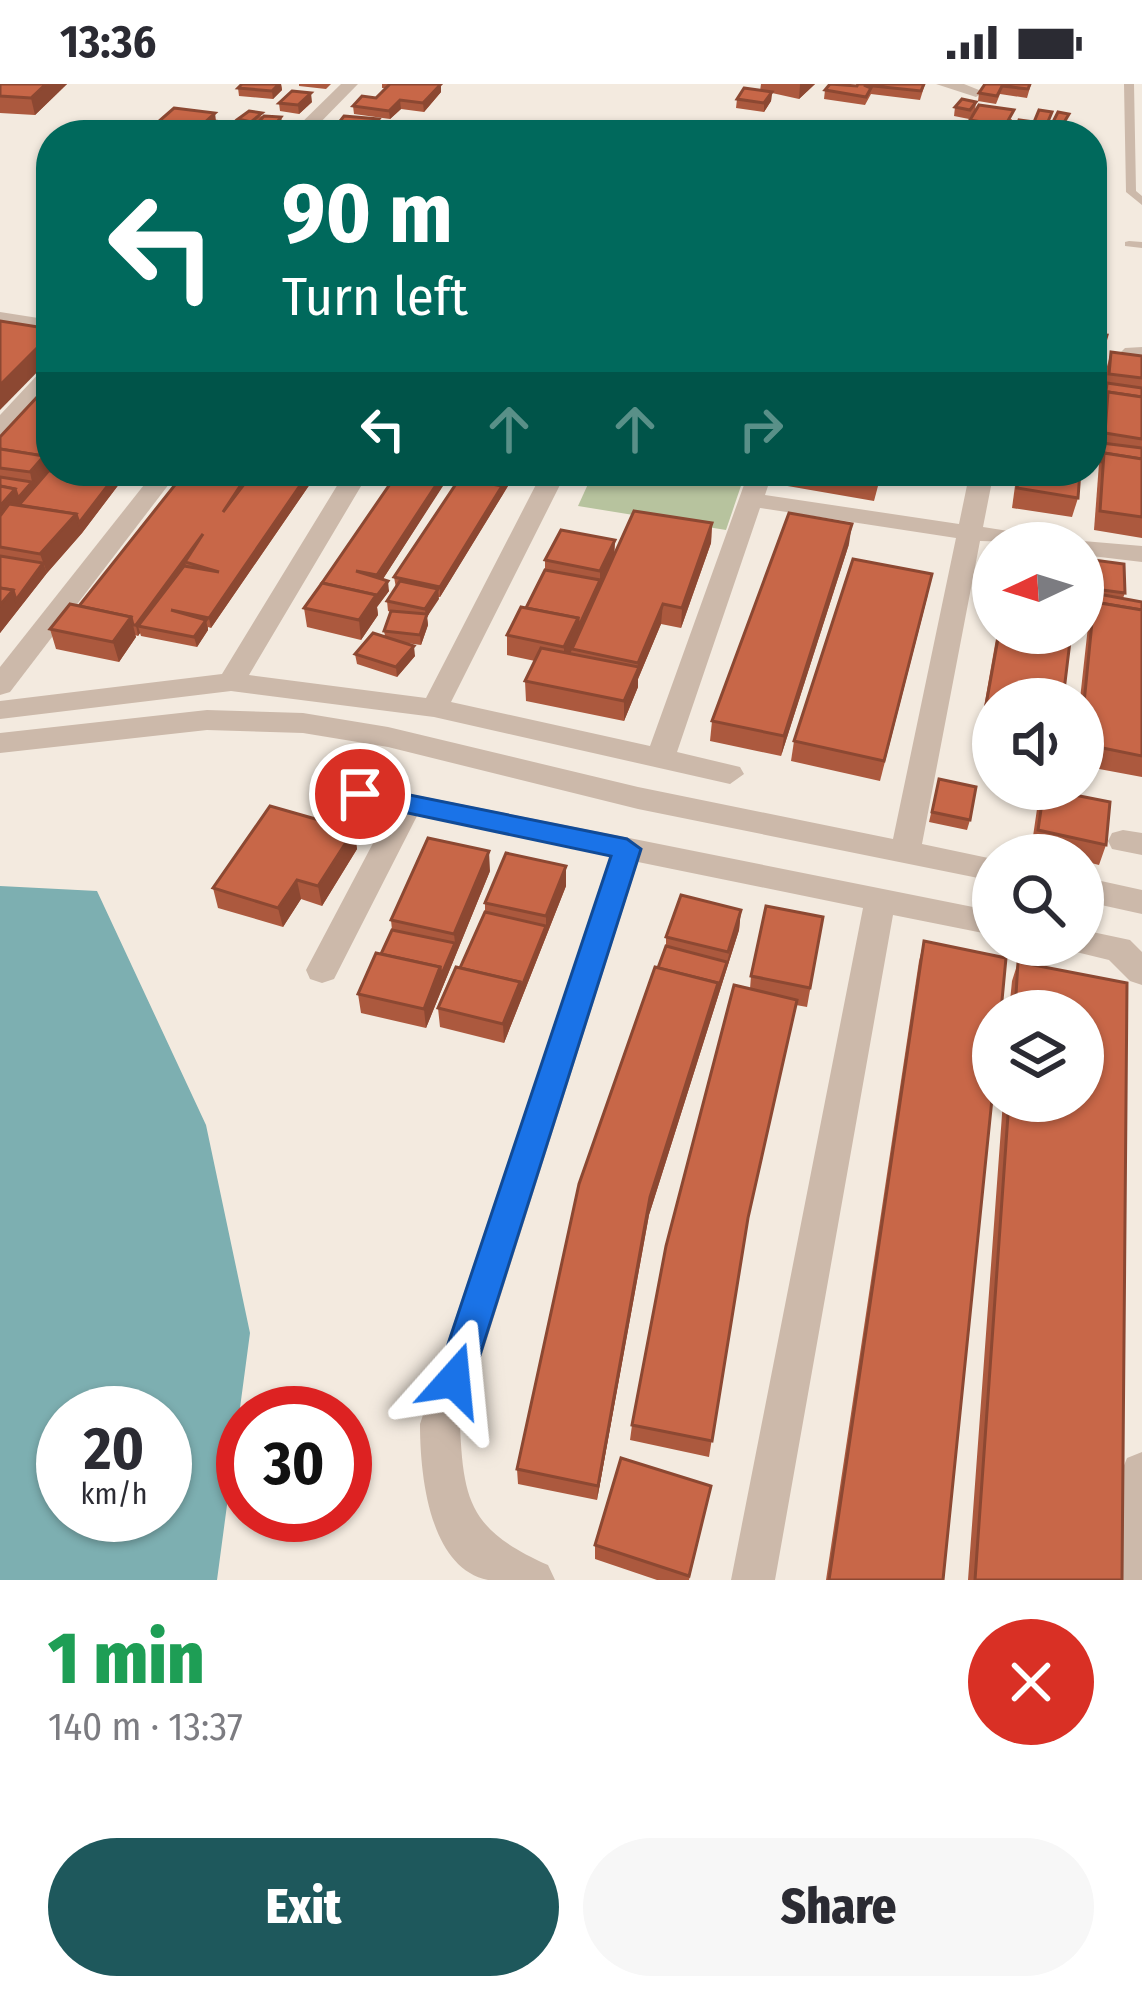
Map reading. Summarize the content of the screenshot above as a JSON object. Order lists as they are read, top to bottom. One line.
{"north":"left","page":{"status":"13:36","turn":["90 m","Turn left"],"speed":"20 km/h","limit":"30","heading":["1 min","140 m · 13:37"],"buttons":["Exit","Share"]}}
